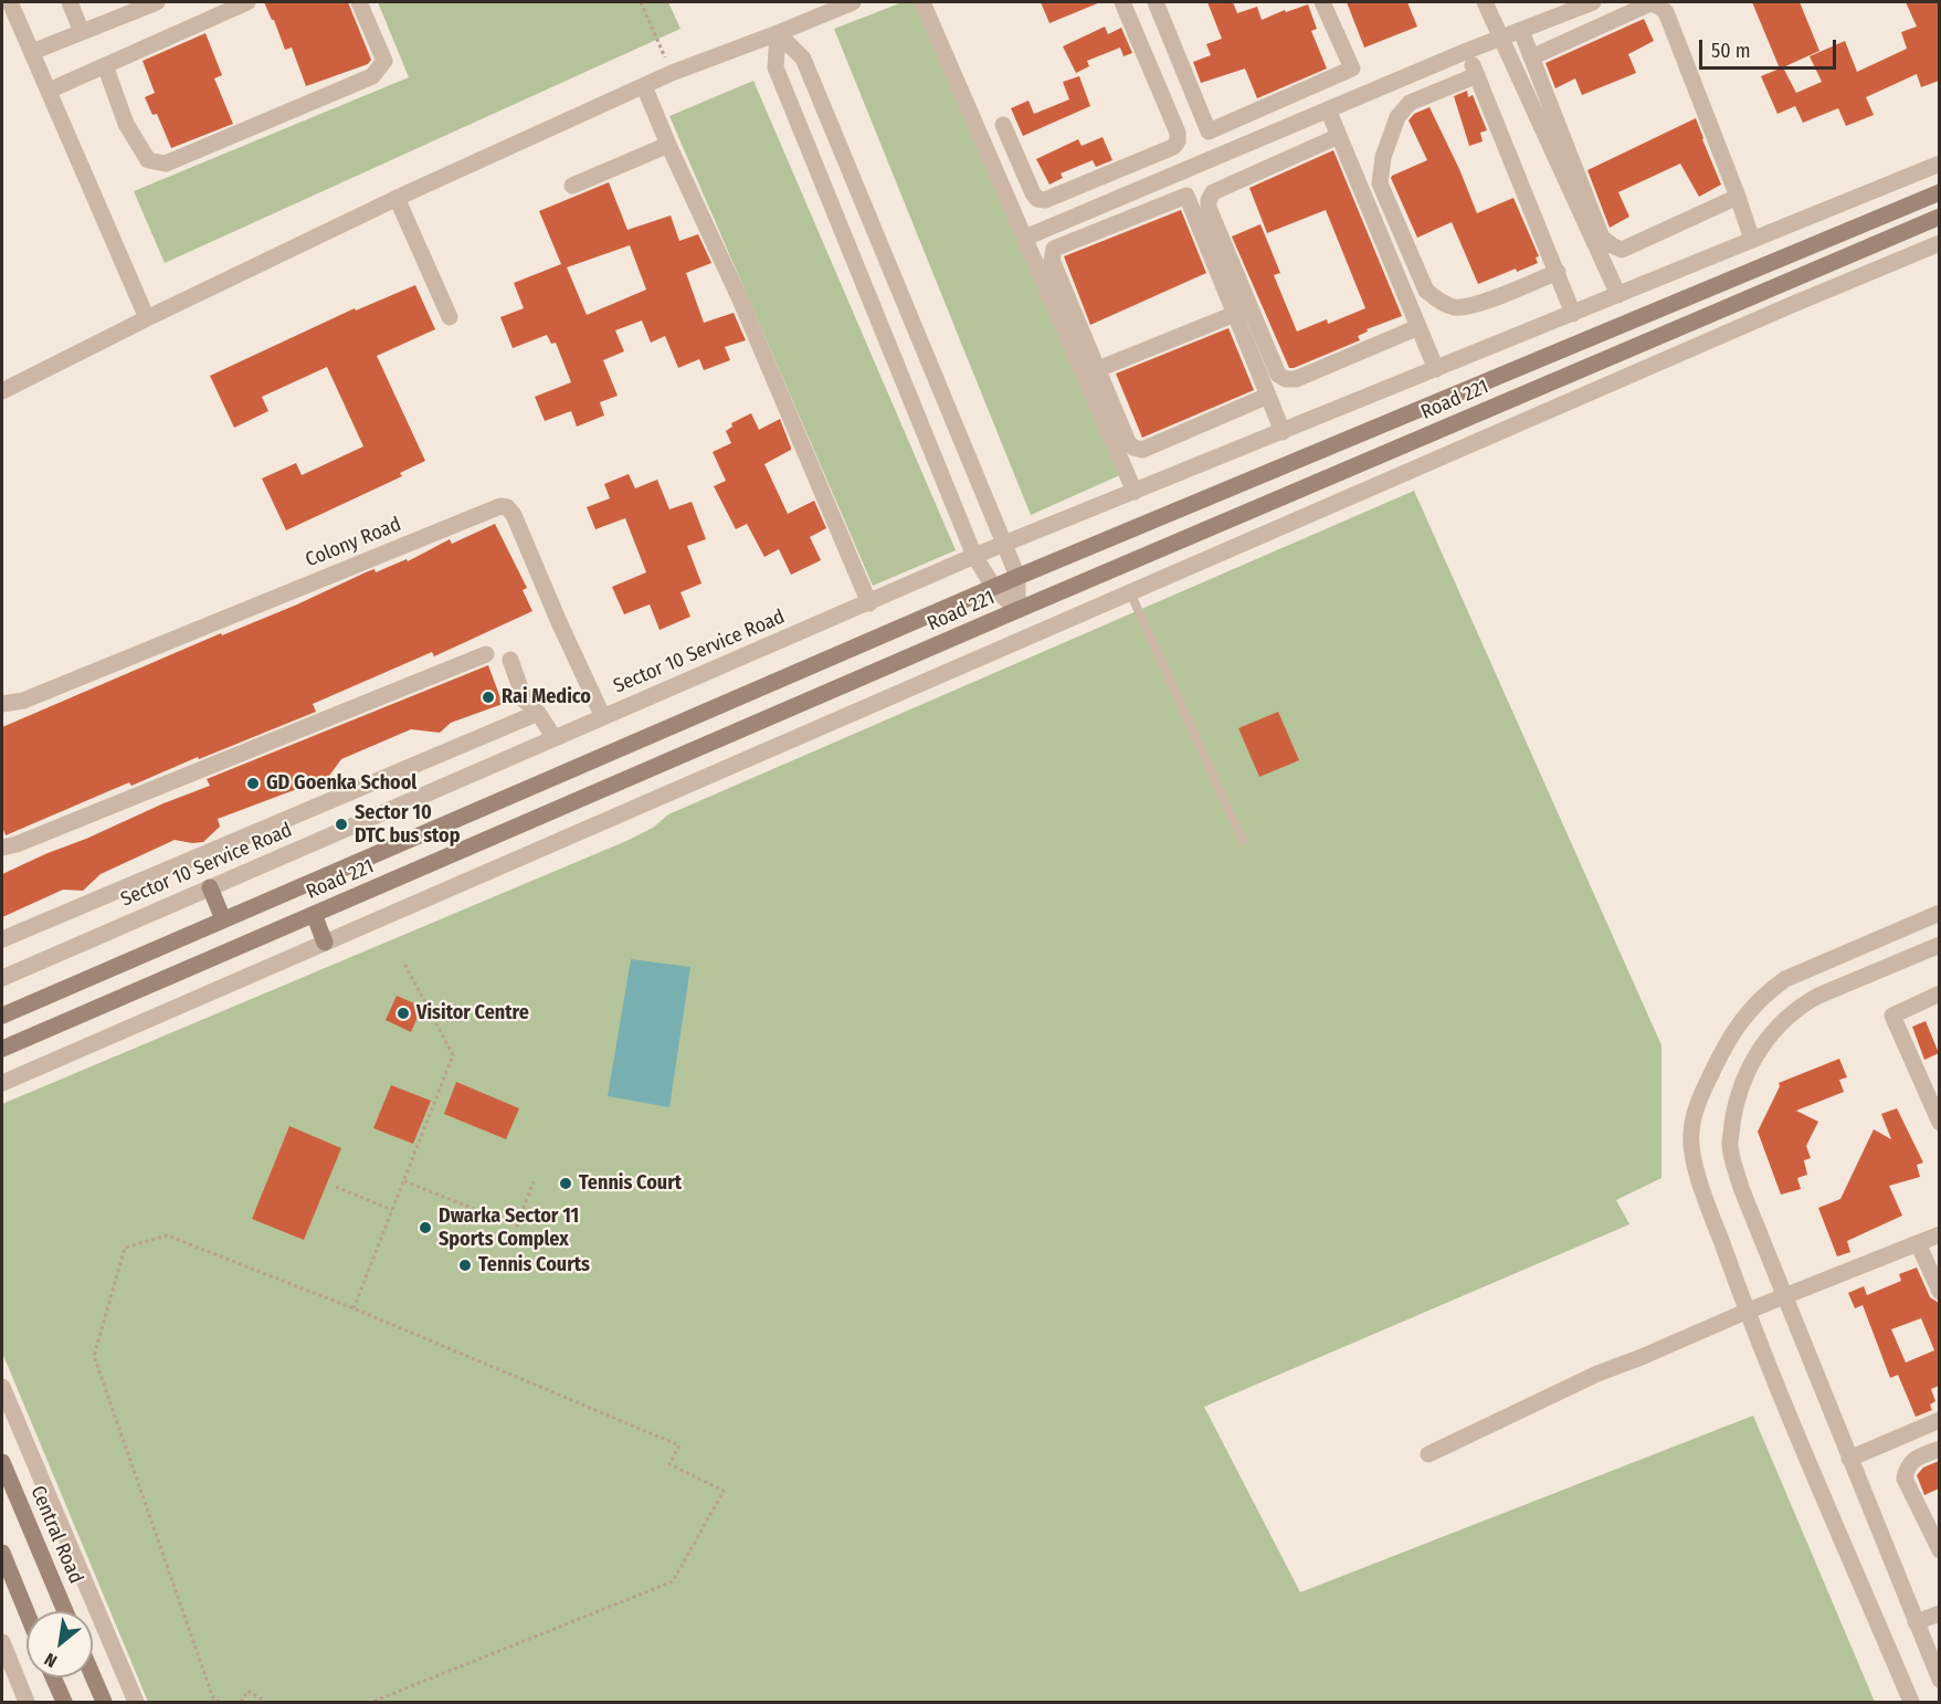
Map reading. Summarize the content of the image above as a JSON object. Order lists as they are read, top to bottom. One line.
{"streets":{"main road":["Road 221","Central Road"],"street":["Colony Road","Sector 10 Service Road"]},"crossings":[["Colony Road","Sector 10 Service Road"]],"places":["Rai Medico","GD Goenka School","Sector 10 DTC bus stop","Visitor Centre","Tennis Court","Dwarka Sector 11 Sports Complex","Tennis Courts"],"scale_bar":"50 m","north":"bottom left"}
